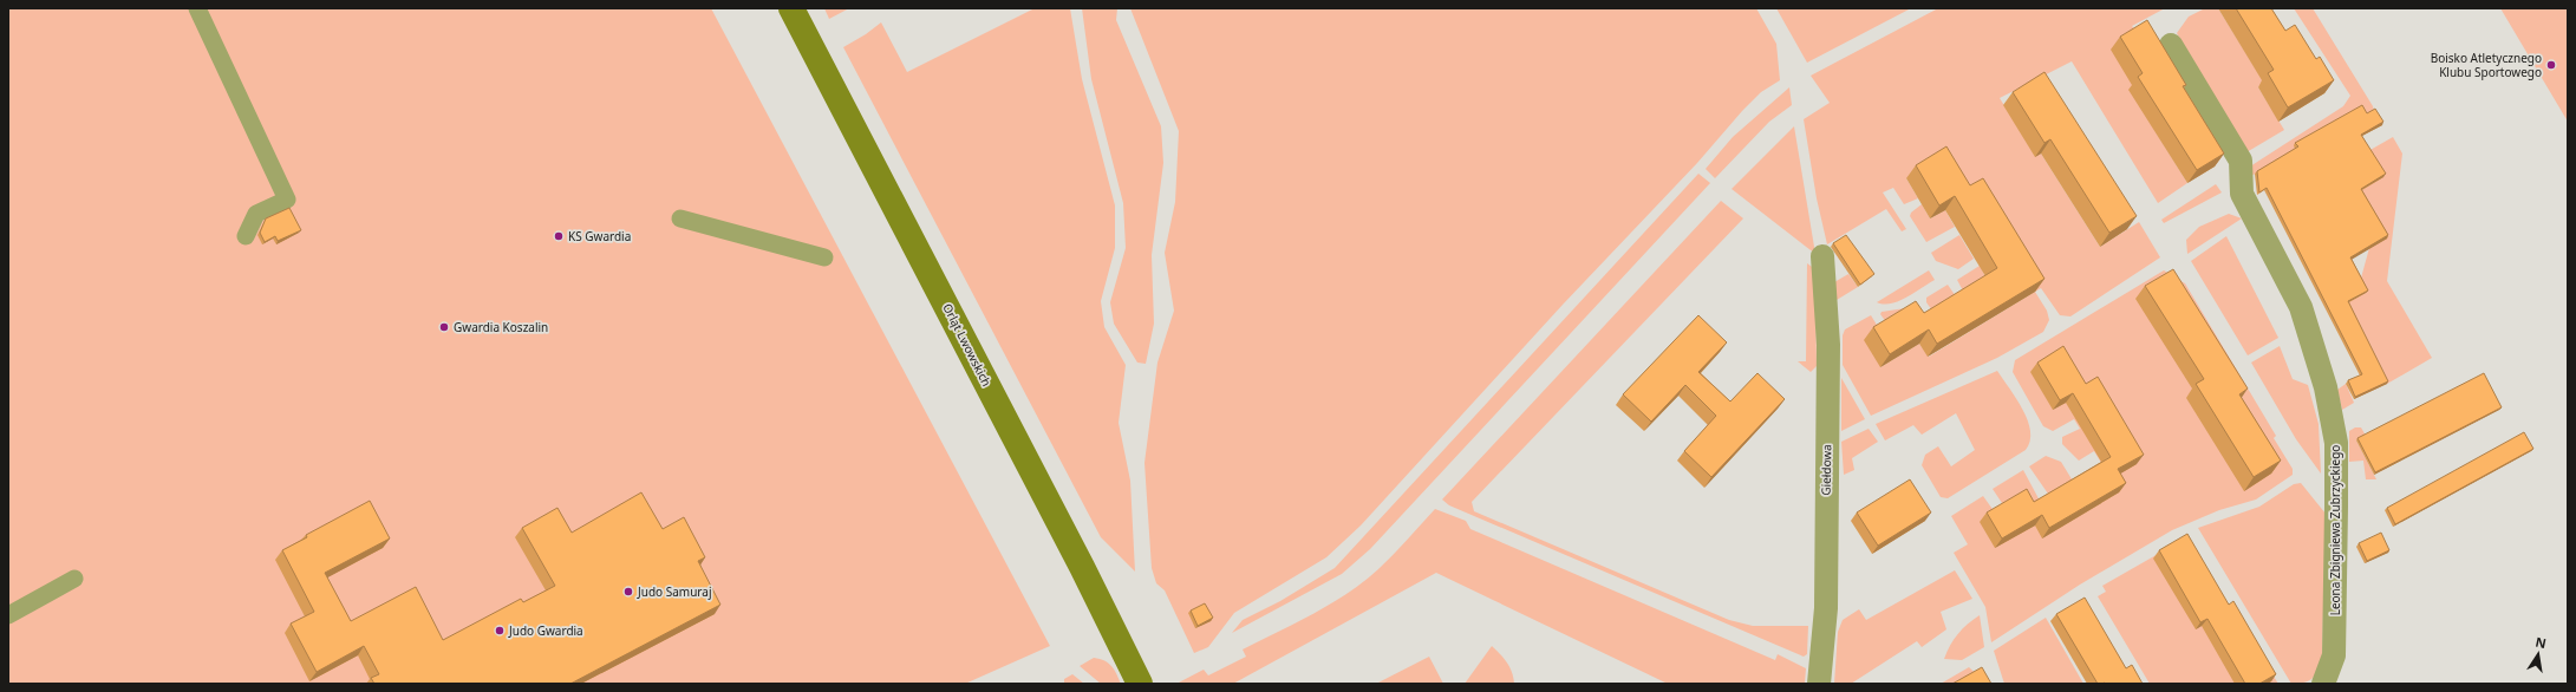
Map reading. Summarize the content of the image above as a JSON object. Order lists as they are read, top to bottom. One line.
{"streets":{"main road":["Orląt Lwowskich"],"street":["Giełdowa","Leona Zbigniewa Zubrzyckiego"]},"places":["Boisko Atletycznego Klubu Sportowego","KS Gwardia","Gwardia Koszalin","Judo Samuraj","Judo Gwardia"],"north":"top"}
